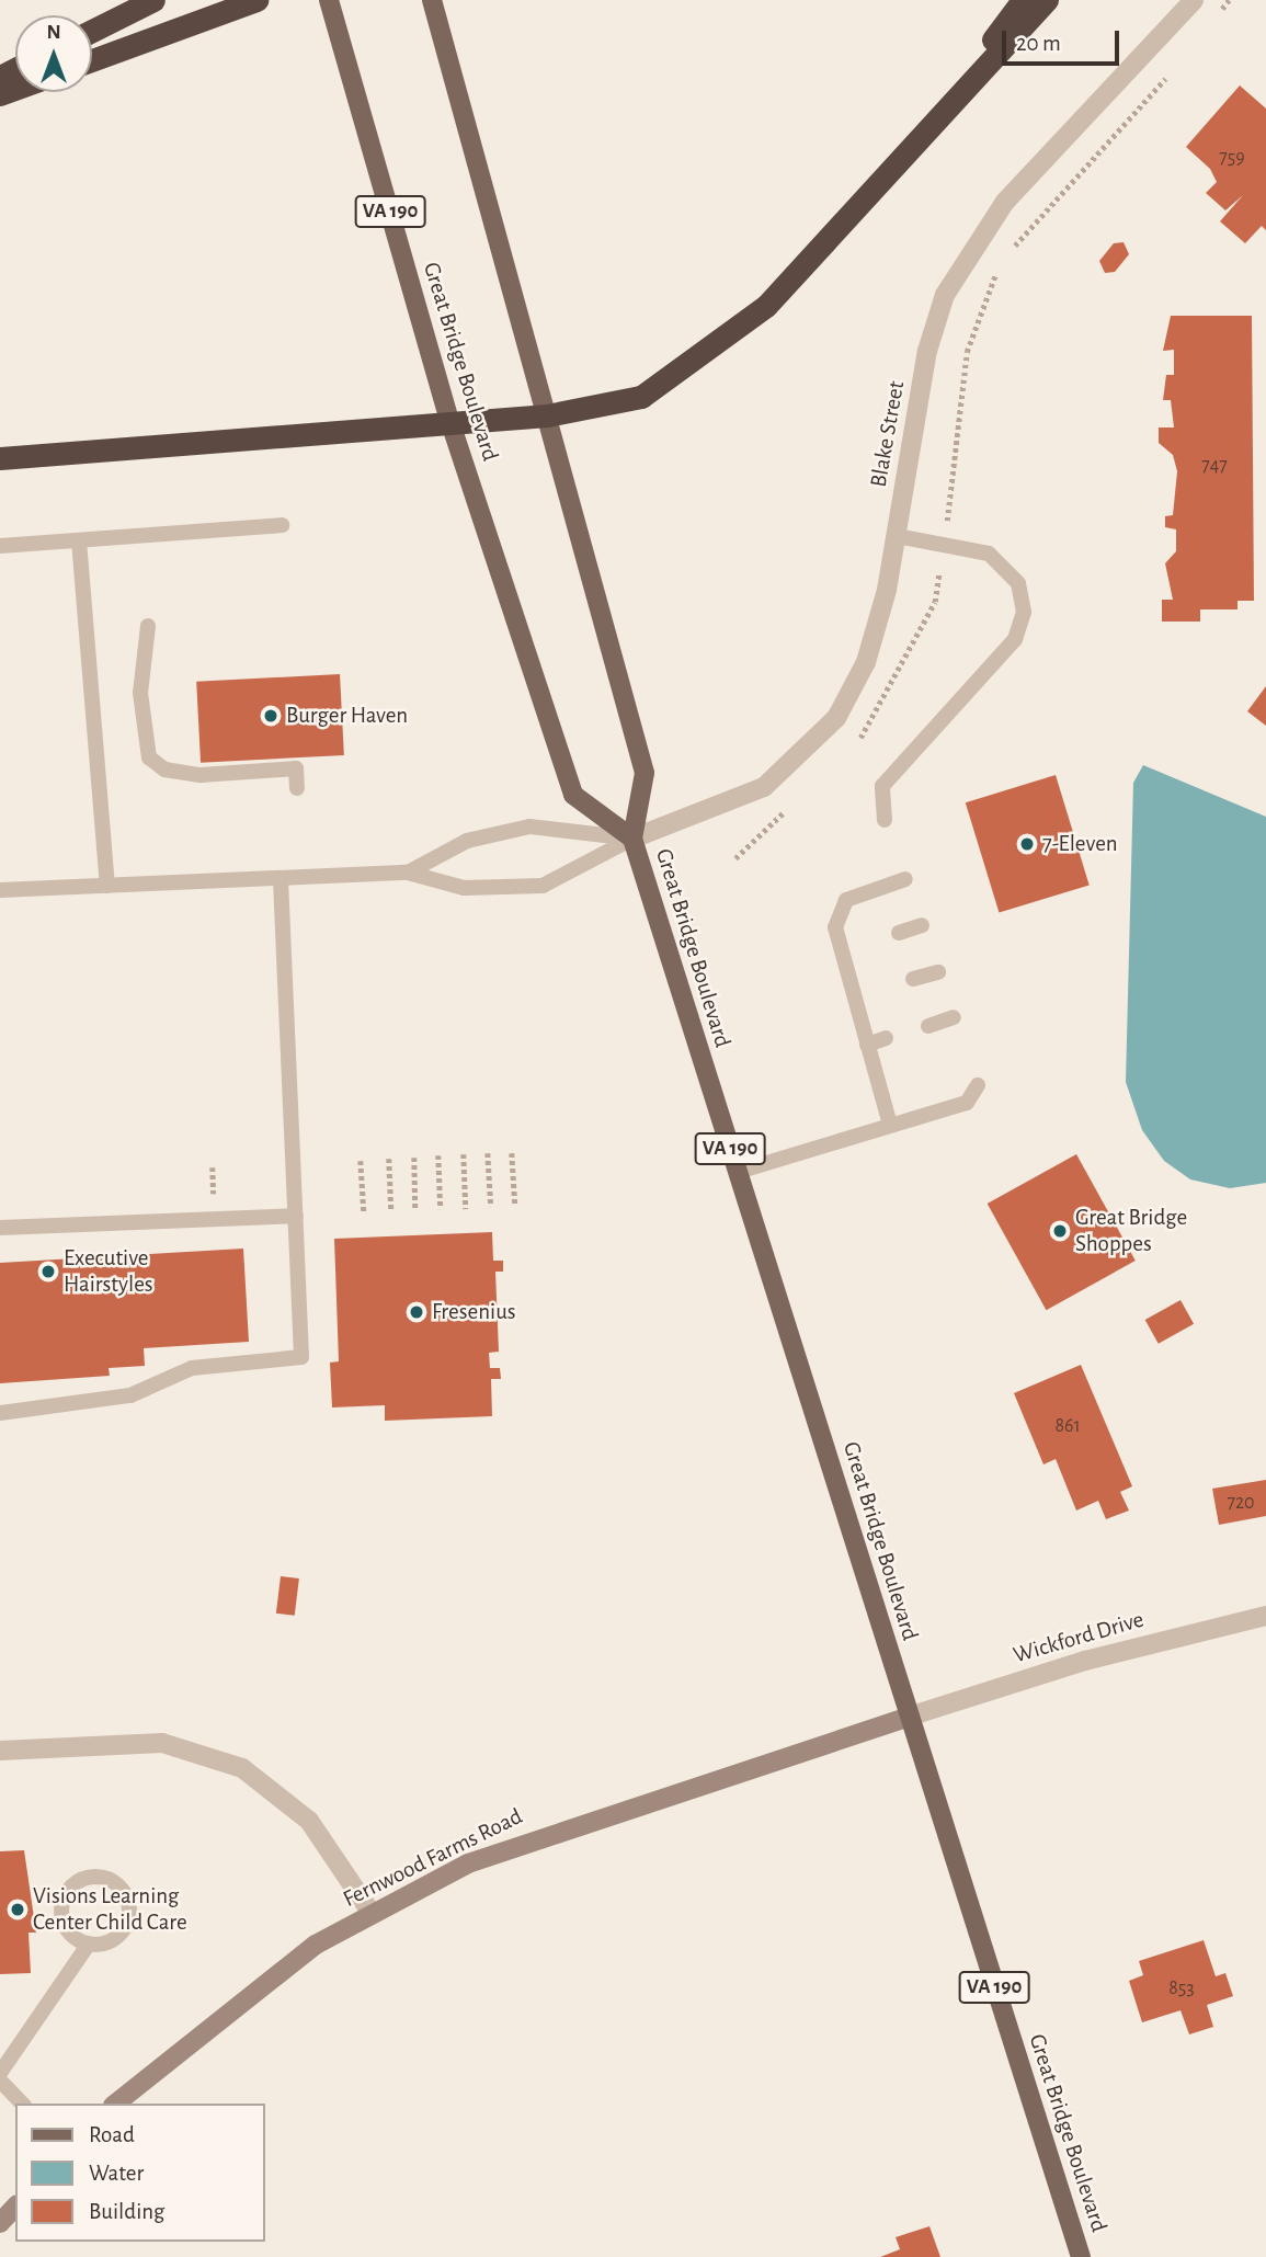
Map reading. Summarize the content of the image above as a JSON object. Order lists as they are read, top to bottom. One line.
{"streets":{"main road":["VA 190","Great Bridge Boulevard"],"street":["Blake Street","Wickford Drive","Fernwood Farms Road"]},"crossings":[["Great Bridge Boulevard","Blake Street"],["Great Bridge Boulevard","Wickford Drive"],["Great Bridge Boulevard","Fernwood Farms Road"],["Wickford Drive","Fernwood Farms Road"]],"places":["Burger Haven","7-Eleven","Great Bridge Shoppes","Executive Hairstyles","Fresenius","Visions Learning Center Child Care"],"house_numbers":["759","747","861","720","853"],"legend":["Road","Water","Building"],"scale_bar":"20 m","north":"top"}
